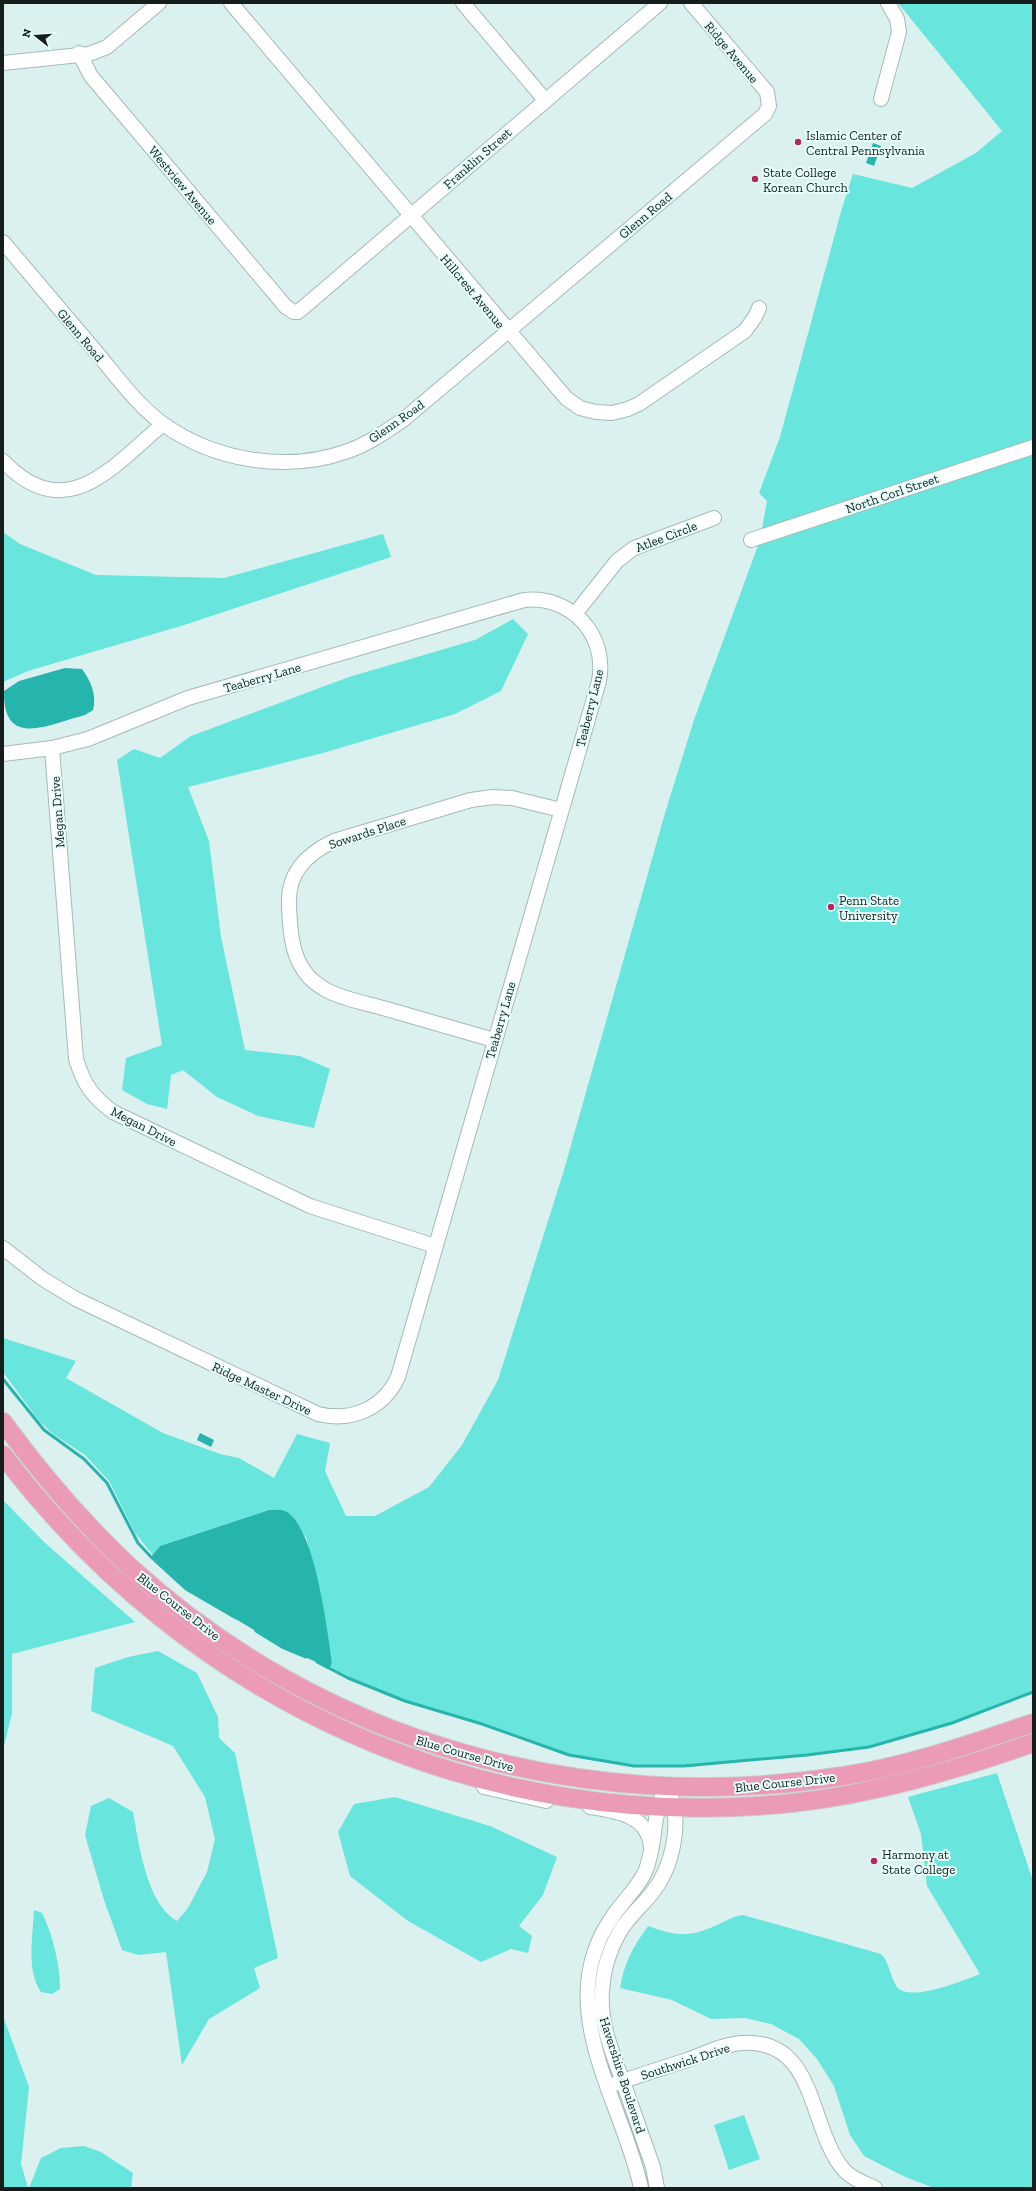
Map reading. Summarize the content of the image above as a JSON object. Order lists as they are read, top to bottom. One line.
{"streets":{"main road":["Blue Course Drive"],"street":["Ridge Avenue","Franklin Street","Westview Avenue","Glenn Road","Hillcrest Avenue","North Corl Street","Atlee Circle","Teaberry Lane","Megan Drive","Sowards Place","Ridge Master Drive","Southwick Drive","Havershire Boulevard"]},"crossings":[["Ridge Avenue","Glenn Road"],["Franklin Street","Westview Avenue"],["Franklin Street","Hillcrest Avenue"],["Glenn Road","Hillcrest Avenue"],["Atlee Circle","Teaberry Lane"],["Teaberry Lane","Megan Drive"],["Teaberry Lane","Sowards Place"],["Teaberry Lane","Ridge Master Drive"],["Megan Drive","Ridge Master Drive"],["Blue Course Drive","Havershire Boulevard"],["Southwick Drive","Havershire Boulevard"]],"places":["Islamic Center of Central Pennsylvania","State College Korean Church","Penn State University","Harmony at State College"],"north":"left"}
